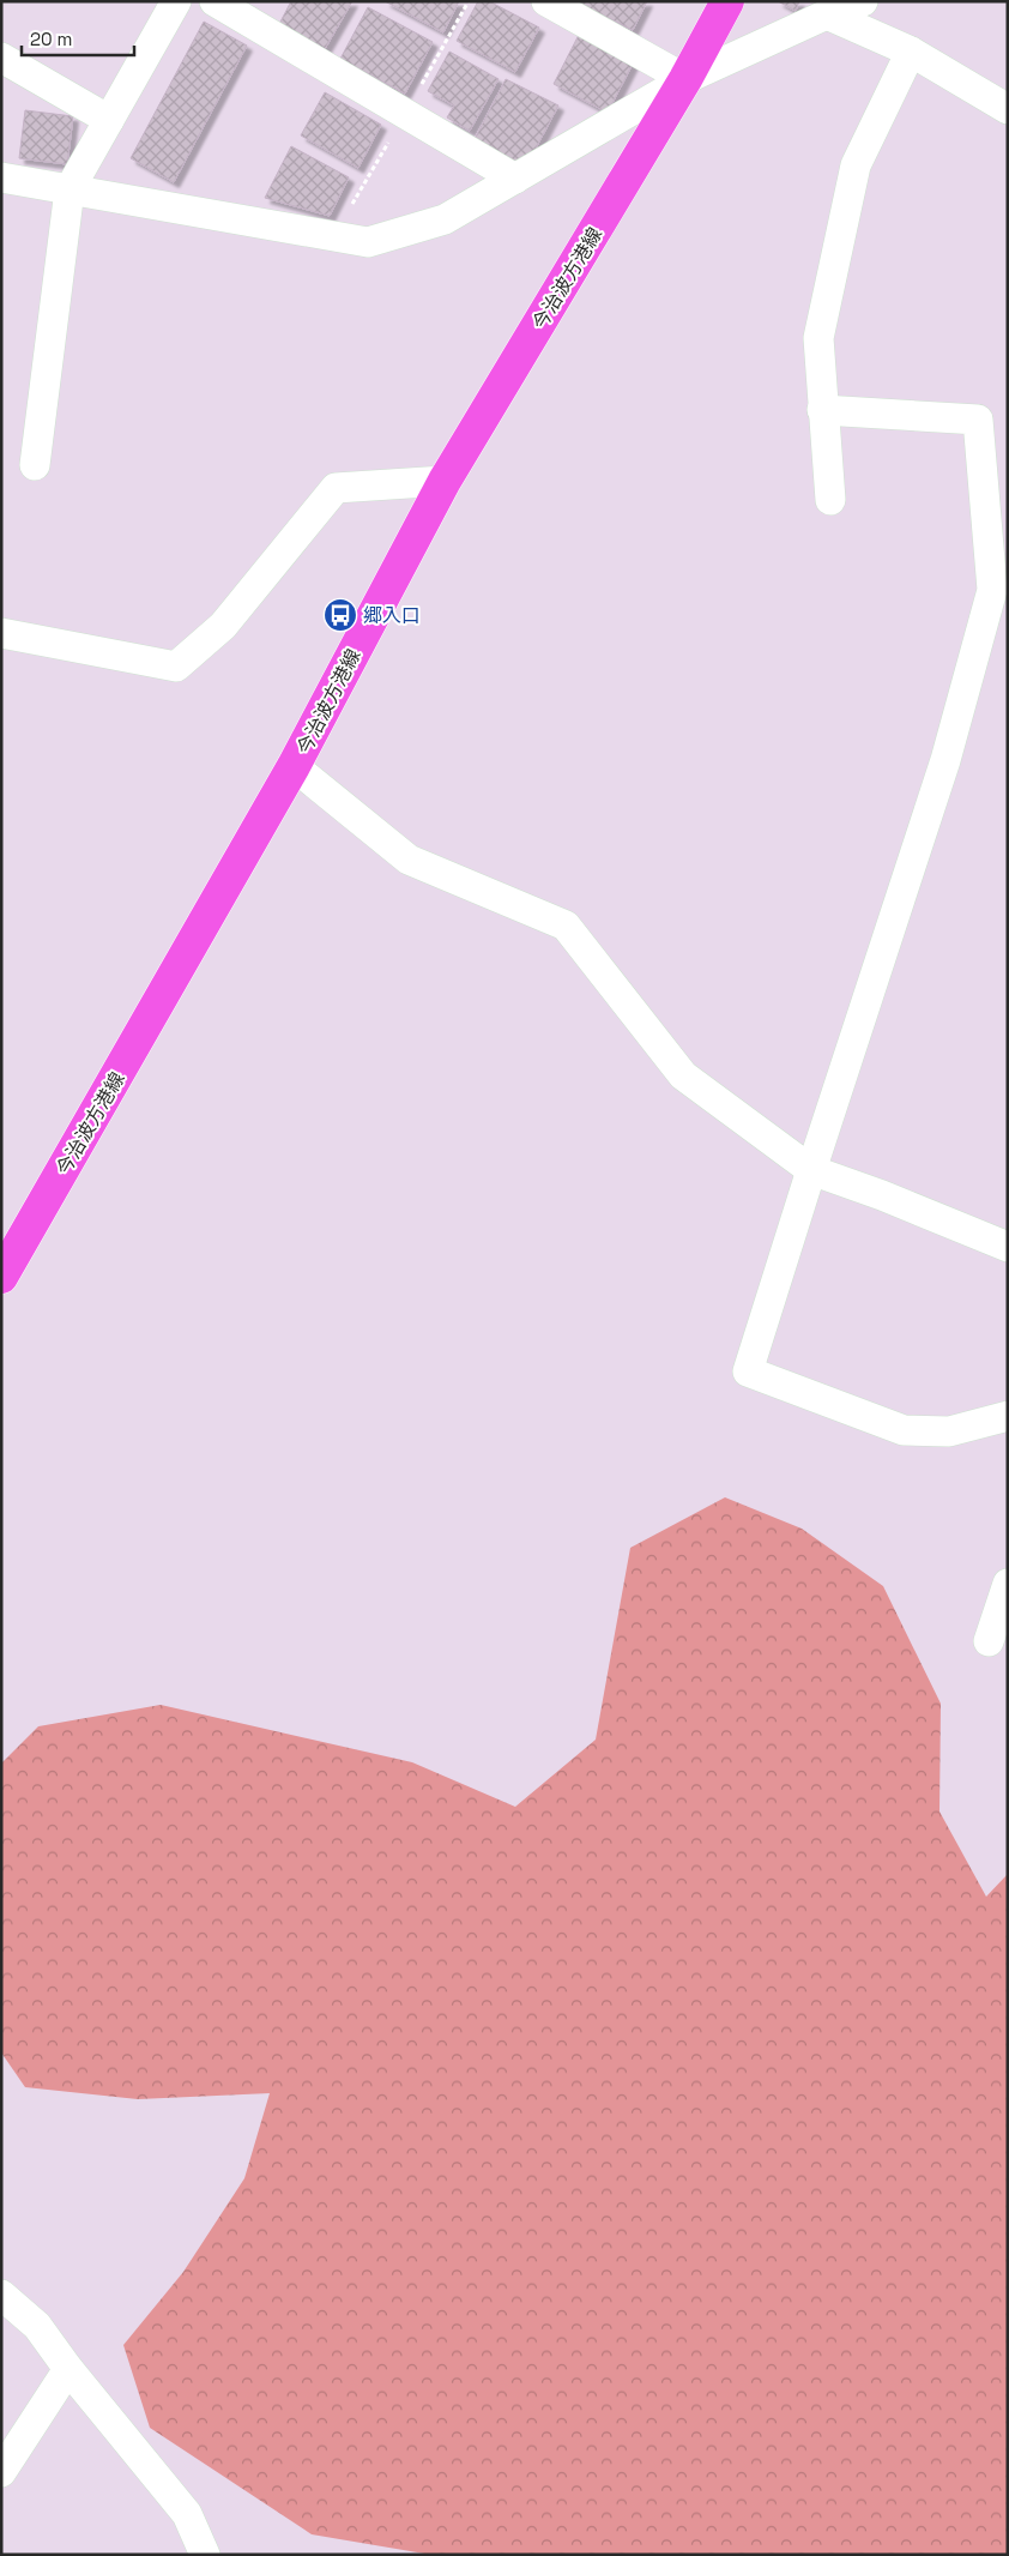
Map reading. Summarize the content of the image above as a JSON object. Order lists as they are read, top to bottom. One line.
{"streets":{"main road":["今治波方港線"]},"places":{"bus stop":["郷入口"]},"scale_bar":"20 m"}
